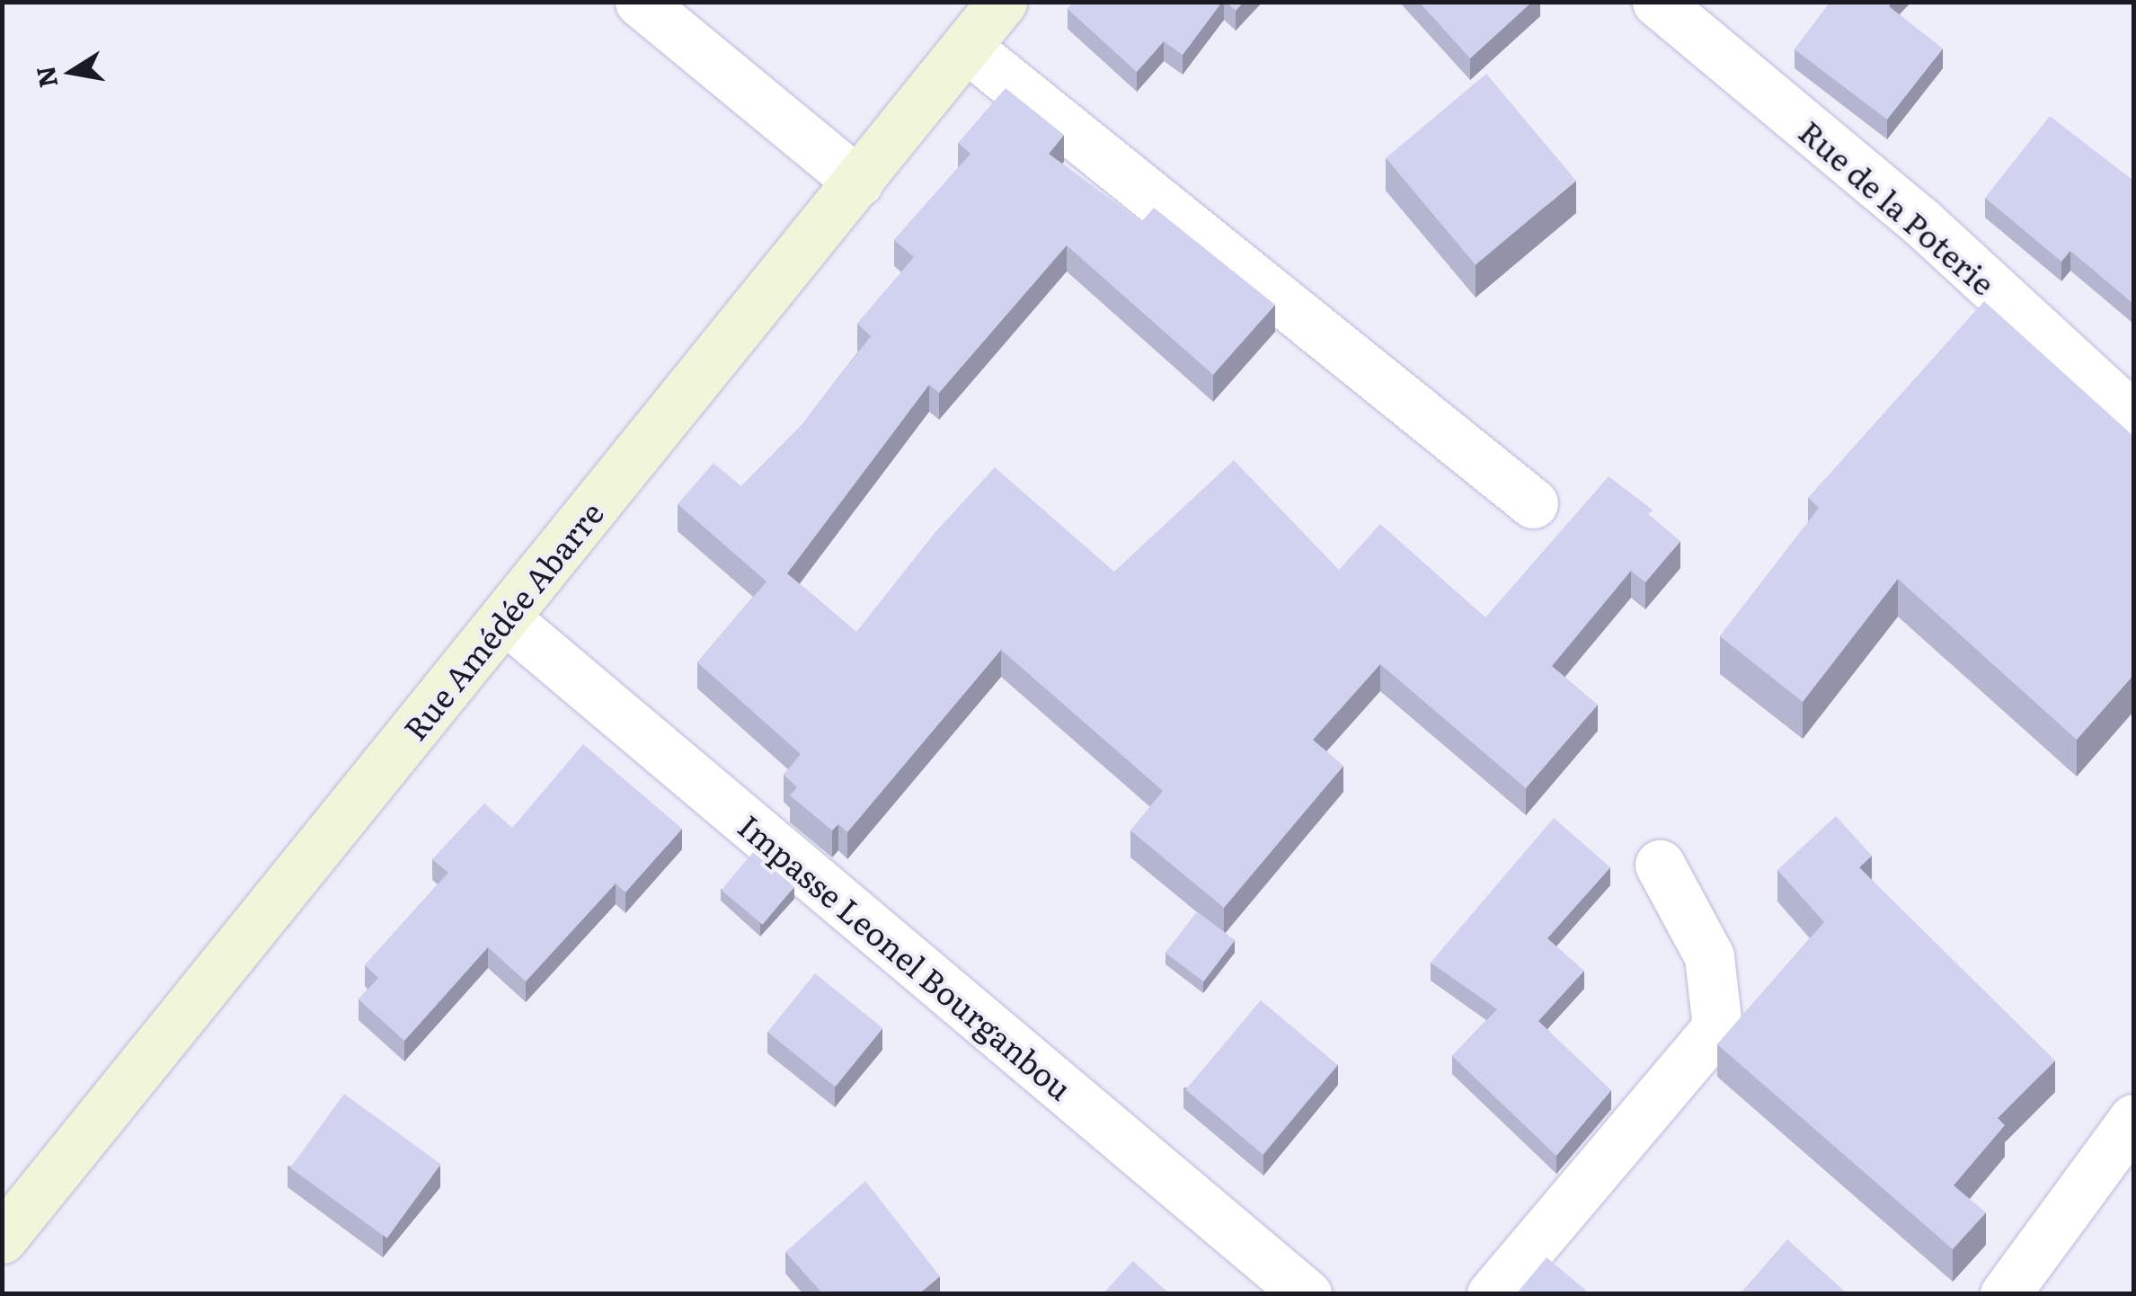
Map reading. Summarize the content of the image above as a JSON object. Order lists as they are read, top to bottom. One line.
{"streets":{"street":["Rue de la Poterie","Rue Amédée Abarre","Impasse Leonel Bourganbou"]},"crossings":[["Rue Amédée Abarre","Impasse Leonel Bourganbou"]],"north":"left"}
